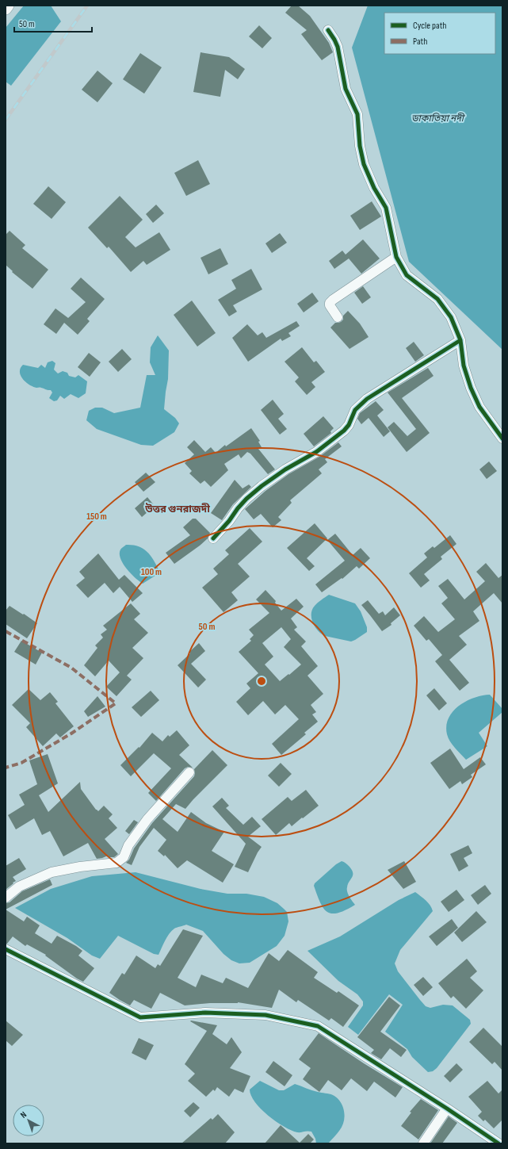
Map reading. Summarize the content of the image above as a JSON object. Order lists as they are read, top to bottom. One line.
{"districts":["উত্তর গুনরাজদী"],"water":["ডাকাতিয়া নদী"],"legend":["Cycle path","Path"],"scale_bar":"50 m","north":"top left","rings":["150 m","100 m","50 m"]}
